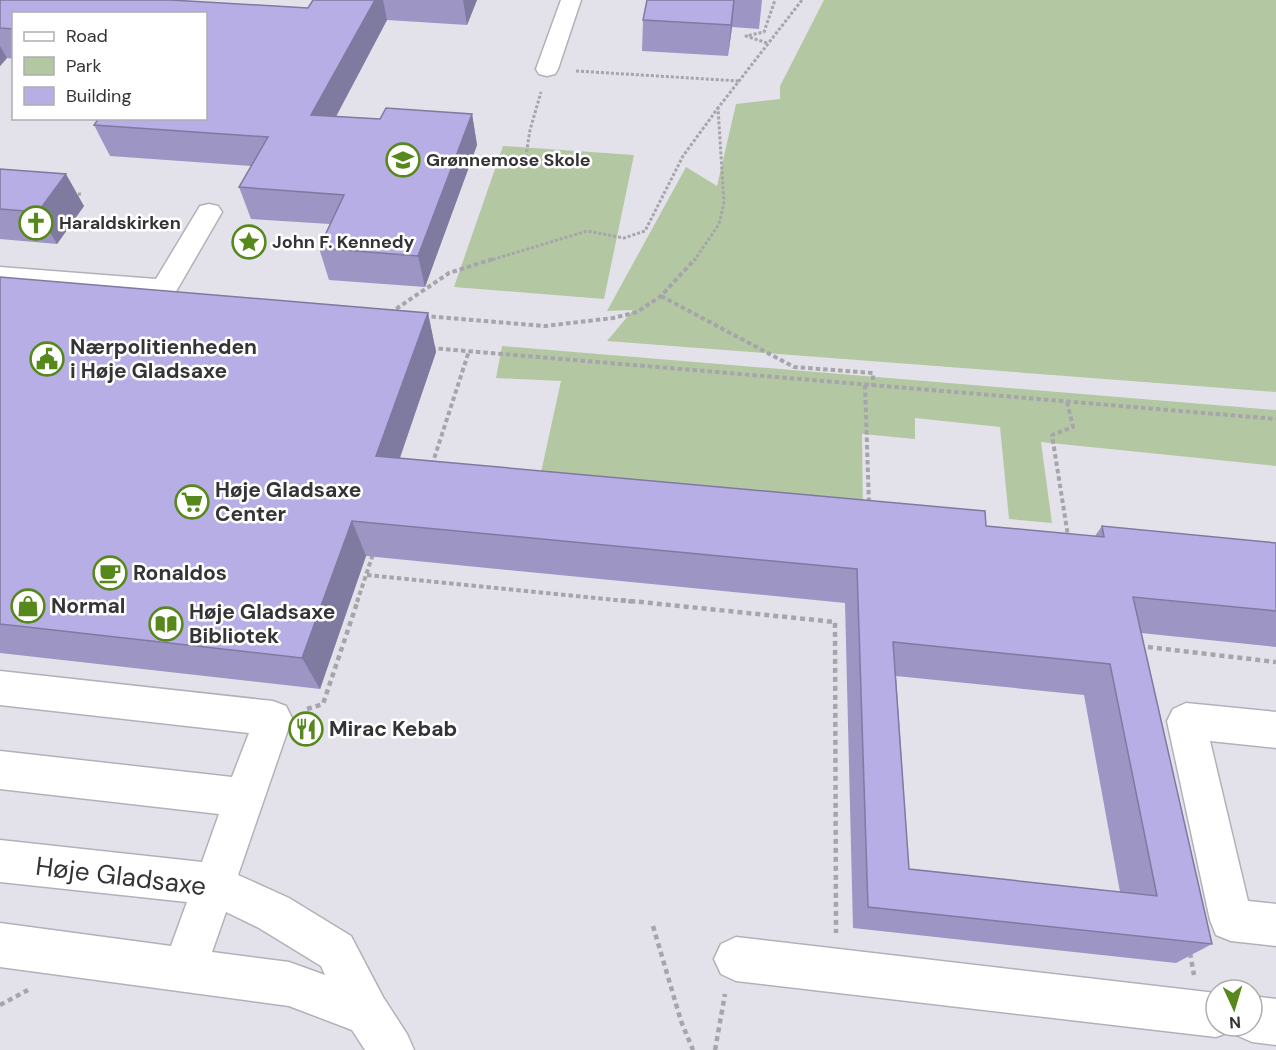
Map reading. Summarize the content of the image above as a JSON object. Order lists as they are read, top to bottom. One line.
{"streets":{"street":["Høje Gladsaxe"]},"places":{"school or university":["Grønnemose Skole"],"church":["Haraldskirken"],"place":["John F. Kennedy"],"public building":["Nærpolitienheden i Høje Gladsaxe"],"supermarket":["Høje Gladsaxe Center"],"cafe":["Ronaldos"],"shop":["Normal"],"library":["Høje Gladsaxe Bibliotek"],"restaurant":["Mirac Kebab"]},"legend":["Road","Park","Building"],"north":"bottom"}
